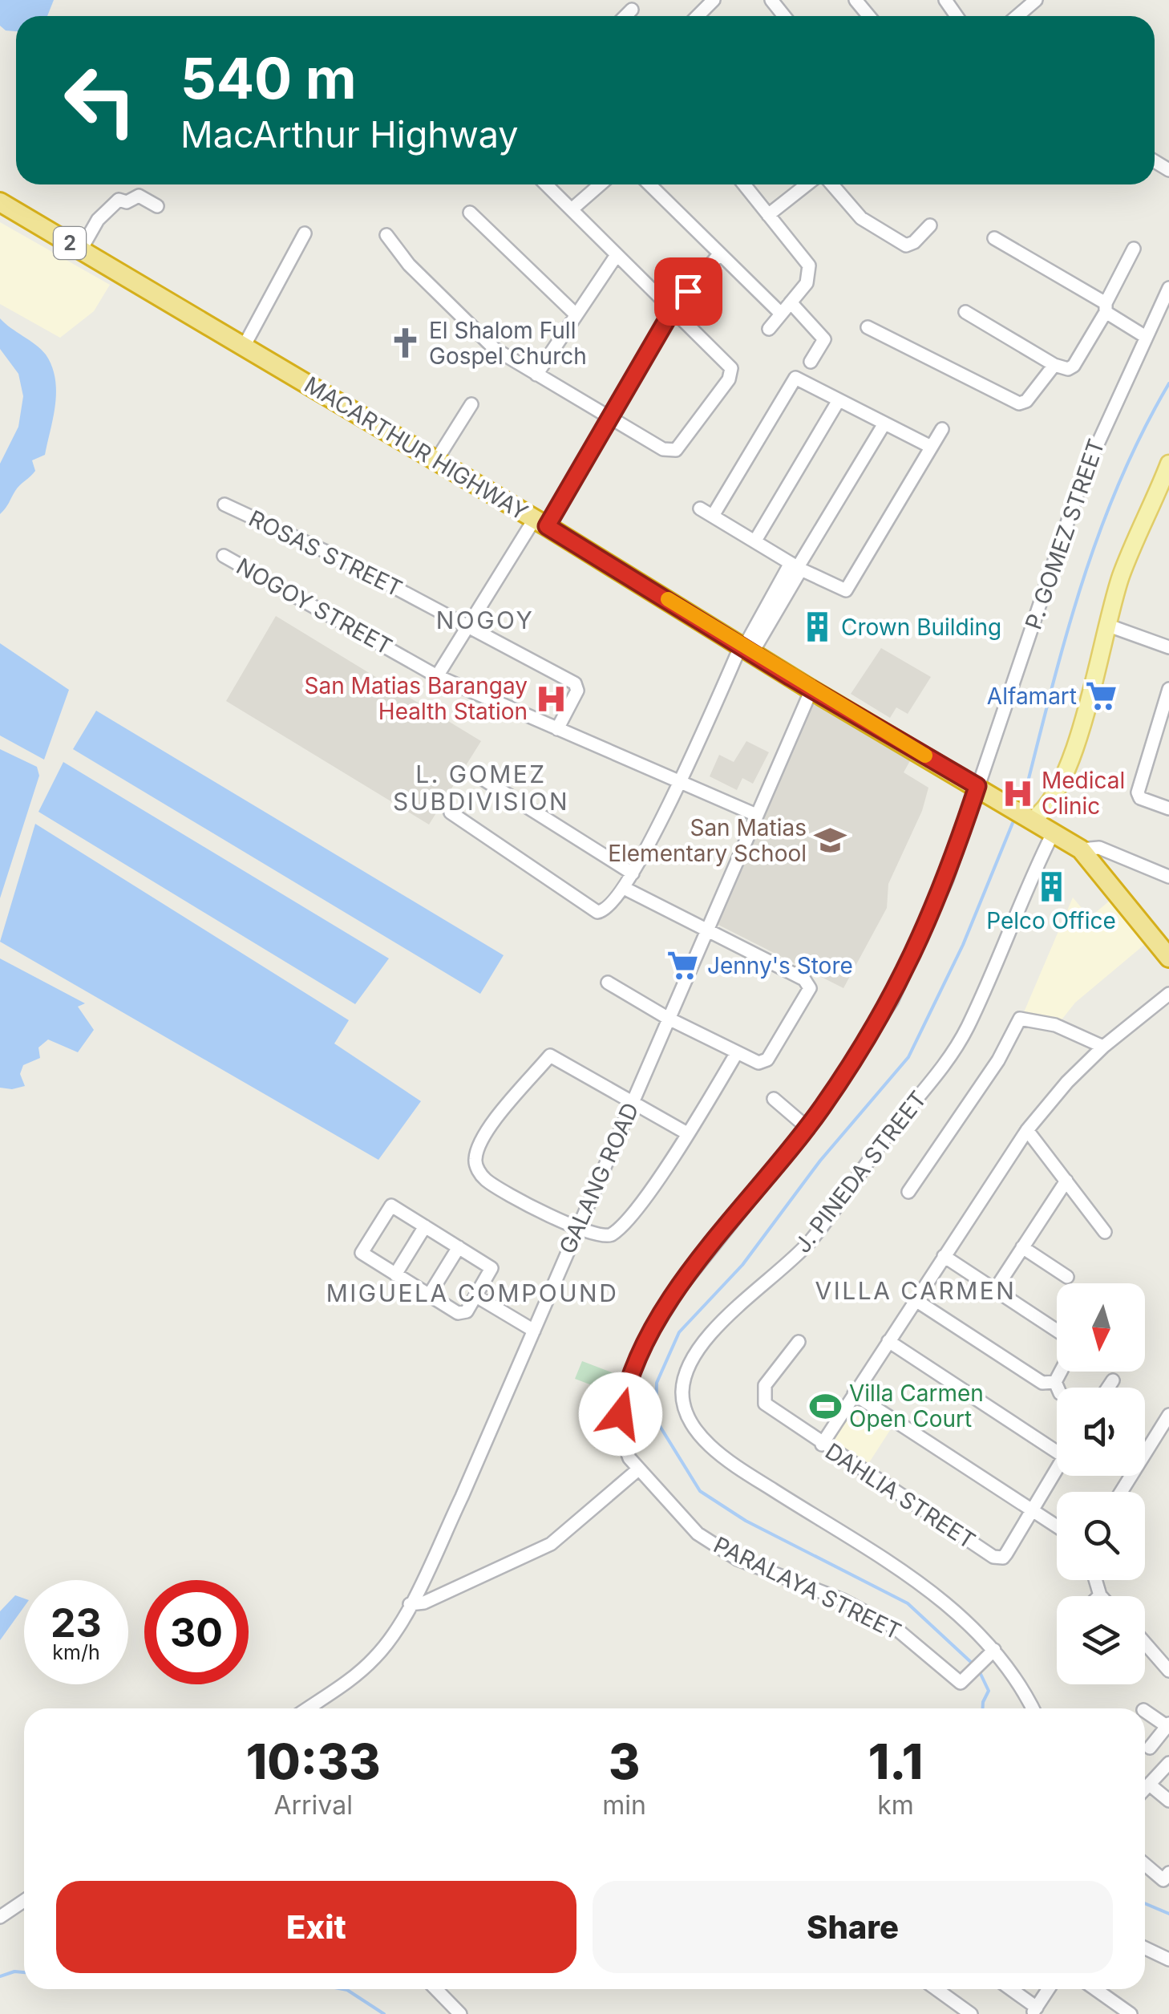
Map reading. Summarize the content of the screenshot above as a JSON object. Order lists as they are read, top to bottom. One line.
{"streets":{"highway":["2","MACARTHUR HIGHWAY"],"street":["P. GOMEZ STREET","ROSAS STREET","NOGOY STREET","J. PINEDA STREET","GALANG ROAD","DAHLIA STREET","PARALAYA STREET"]},"crossings":[["MACARTHUR HIGHWAY","P. GOMEZ STREET"],["MACARTHUR HIGHWAY","J. PINEDA STREET"],["MACARTHUR HIGHWAY","GALANG ROAD"],["MACARTHUR HIGHWAY","PARALAYA STREET"],["P. GOMEZ STREET","PARALAYA STREET"],["ROSAS STREET","NOGOY STREET"],["NOGOY STREET","GALANG ROAD"],["J. PINEDA STREET","PARALAYA STREET"]],"districts":["NOGOY","L. GOMEZ SUBDIVISION","VILLA CARMEN","MIGUELA COMPOUND"],"places":{"church":["El Shalom Full Gospel Church"],"building":["Crown Building","Pelco Office"],"supermarket":["Alfamart","Jenny's Store"],"hospital":["San Matias Barangay Health Station","Medical Clinic"],"school or university":["San Matias Elementary School"],"sports":["Villa Carmen Open Court"]},"north":"bottom","page":{"turn":["540 m","MacArthur Highway"],"speed":"23 km/h","limit":"30","eta":["10:33","Arrival","3","min","1.1","km"],"buttons":["Exit","Share"]}}
